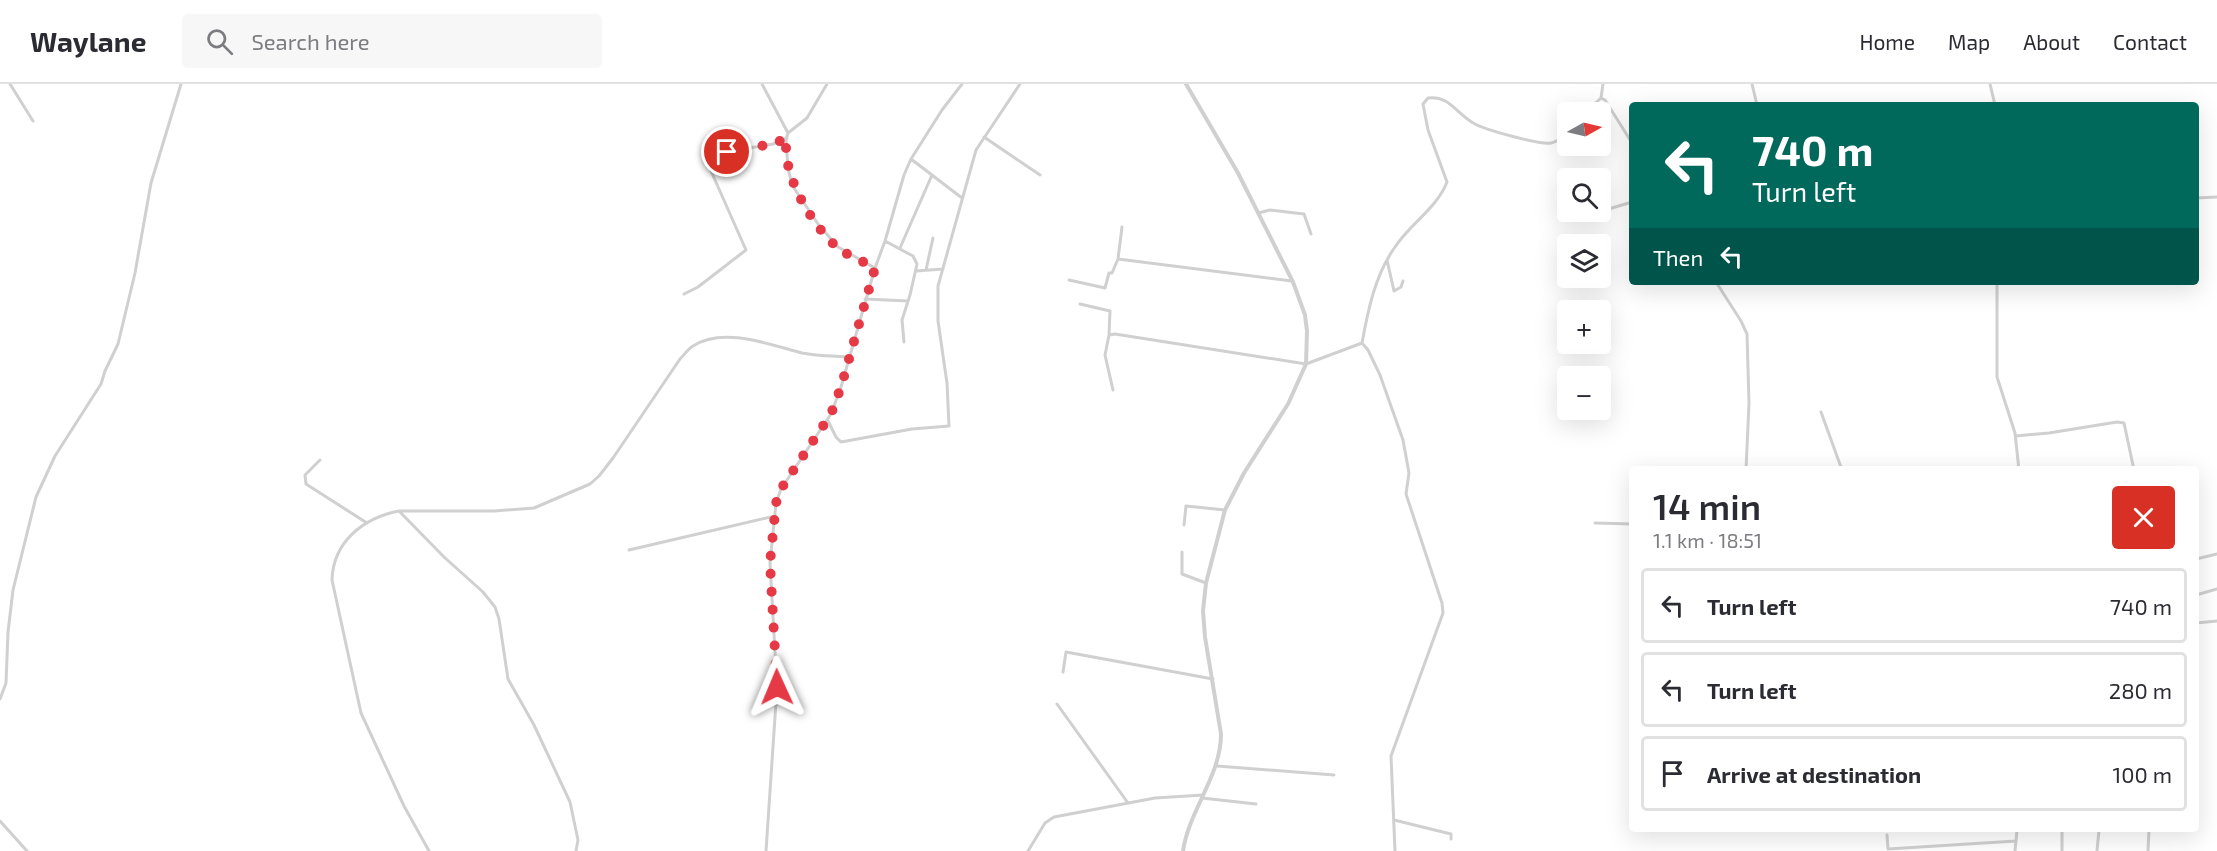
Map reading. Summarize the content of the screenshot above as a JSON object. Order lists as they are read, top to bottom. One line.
{"north":"right","page":{"header":"Waylane","search":"Search here","nav":["Home","Map","About","Contact"],"map_buttons":["+","−"],"turn":["740 m","Turn left"],"then":"Then","heading":["14 min","1.1 km · 18:51"],"list":[{"name":"Turn left","value":"740 m"},{"name":"Turn left","value":"280 m"},{"name":"Arrive at destination","value":"100 m"}]}}
